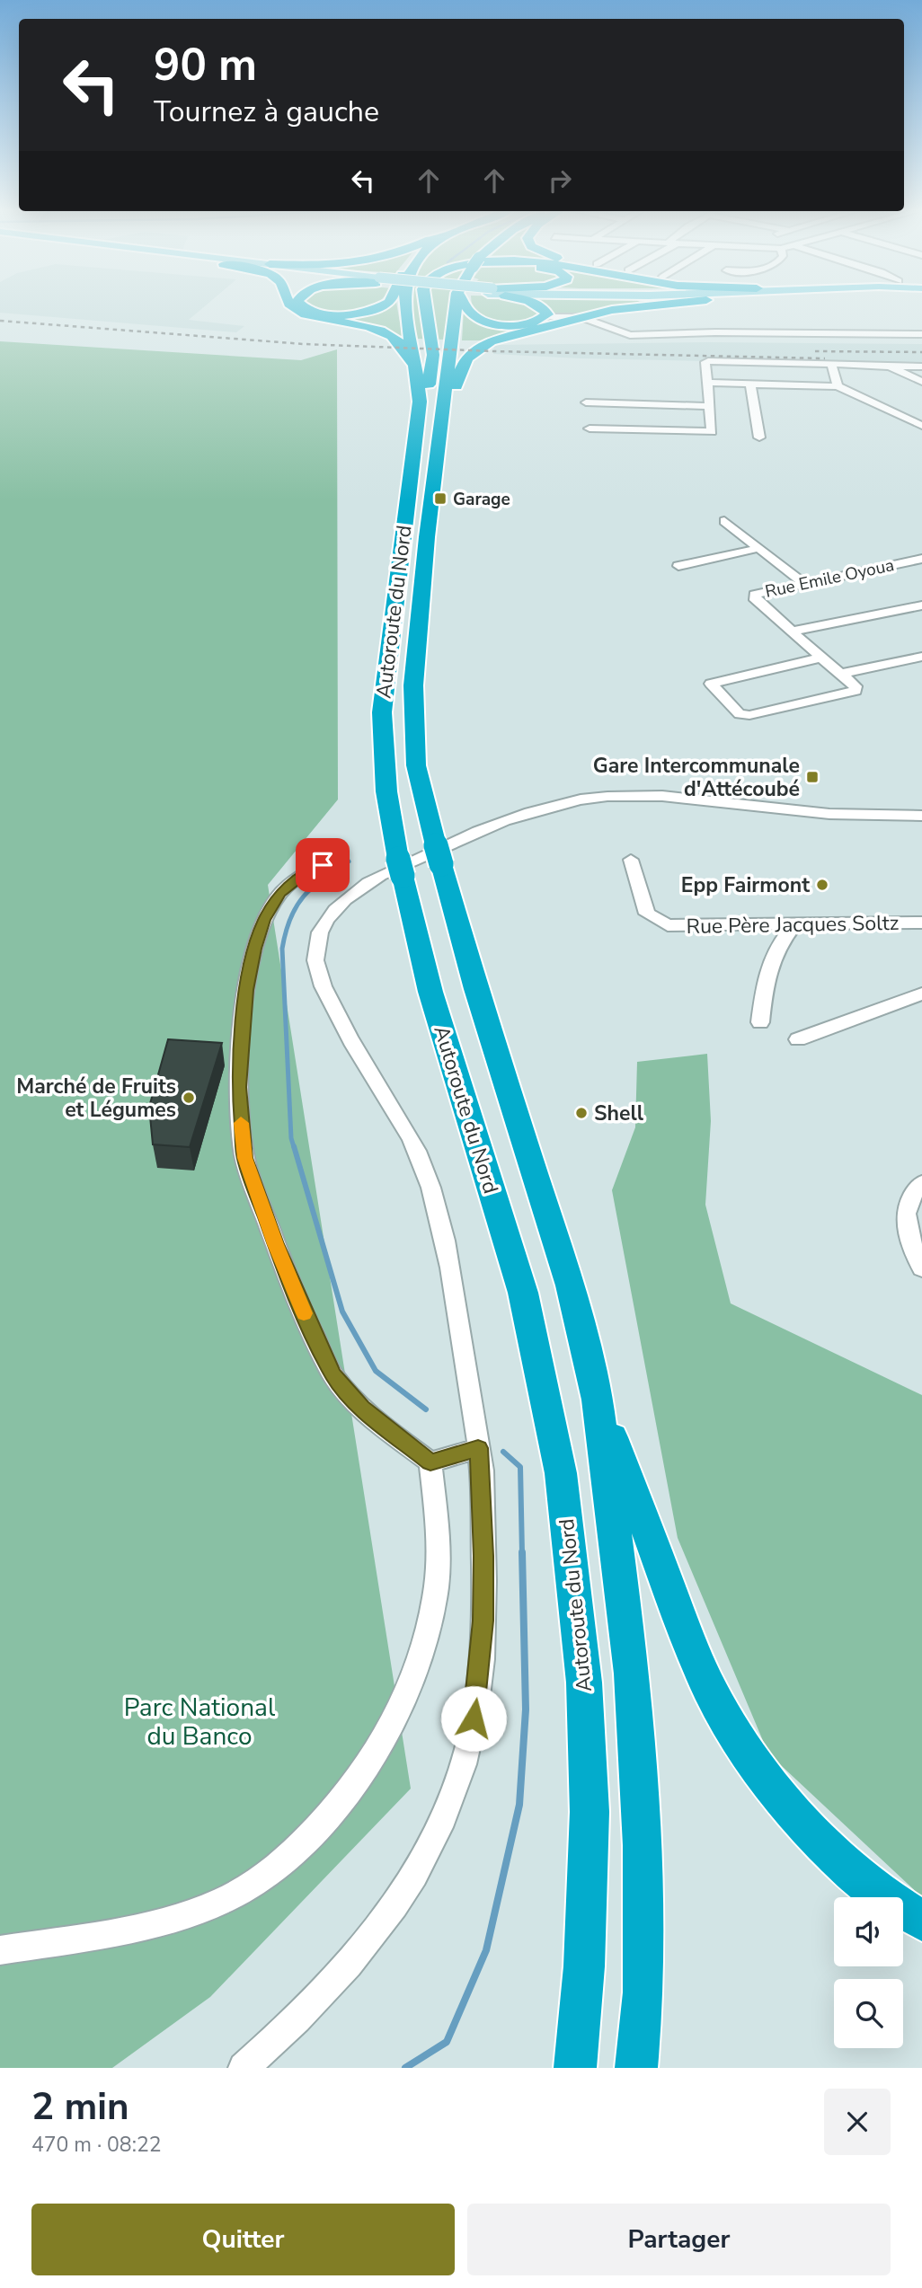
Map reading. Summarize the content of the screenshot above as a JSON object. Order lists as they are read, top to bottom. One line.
{"streets":{"highway":["Autoroute du Nord"],"street":["Rue Emile Oyoua","Rue Père Jacques Soltz"]},"parks":["Parc National du Banco"],"places":{"transit":["Garage","Gare Intercommunale d'Attécoubé"],"other":["Epp Fairmont","Marché de Fruits et Légumes","Shell"]},"page":{"turn":["90 m","Tournez à gauche"],"heading":["2 min","470 m · 08:22"],"buttons":["Quitter","Partager"]}}
